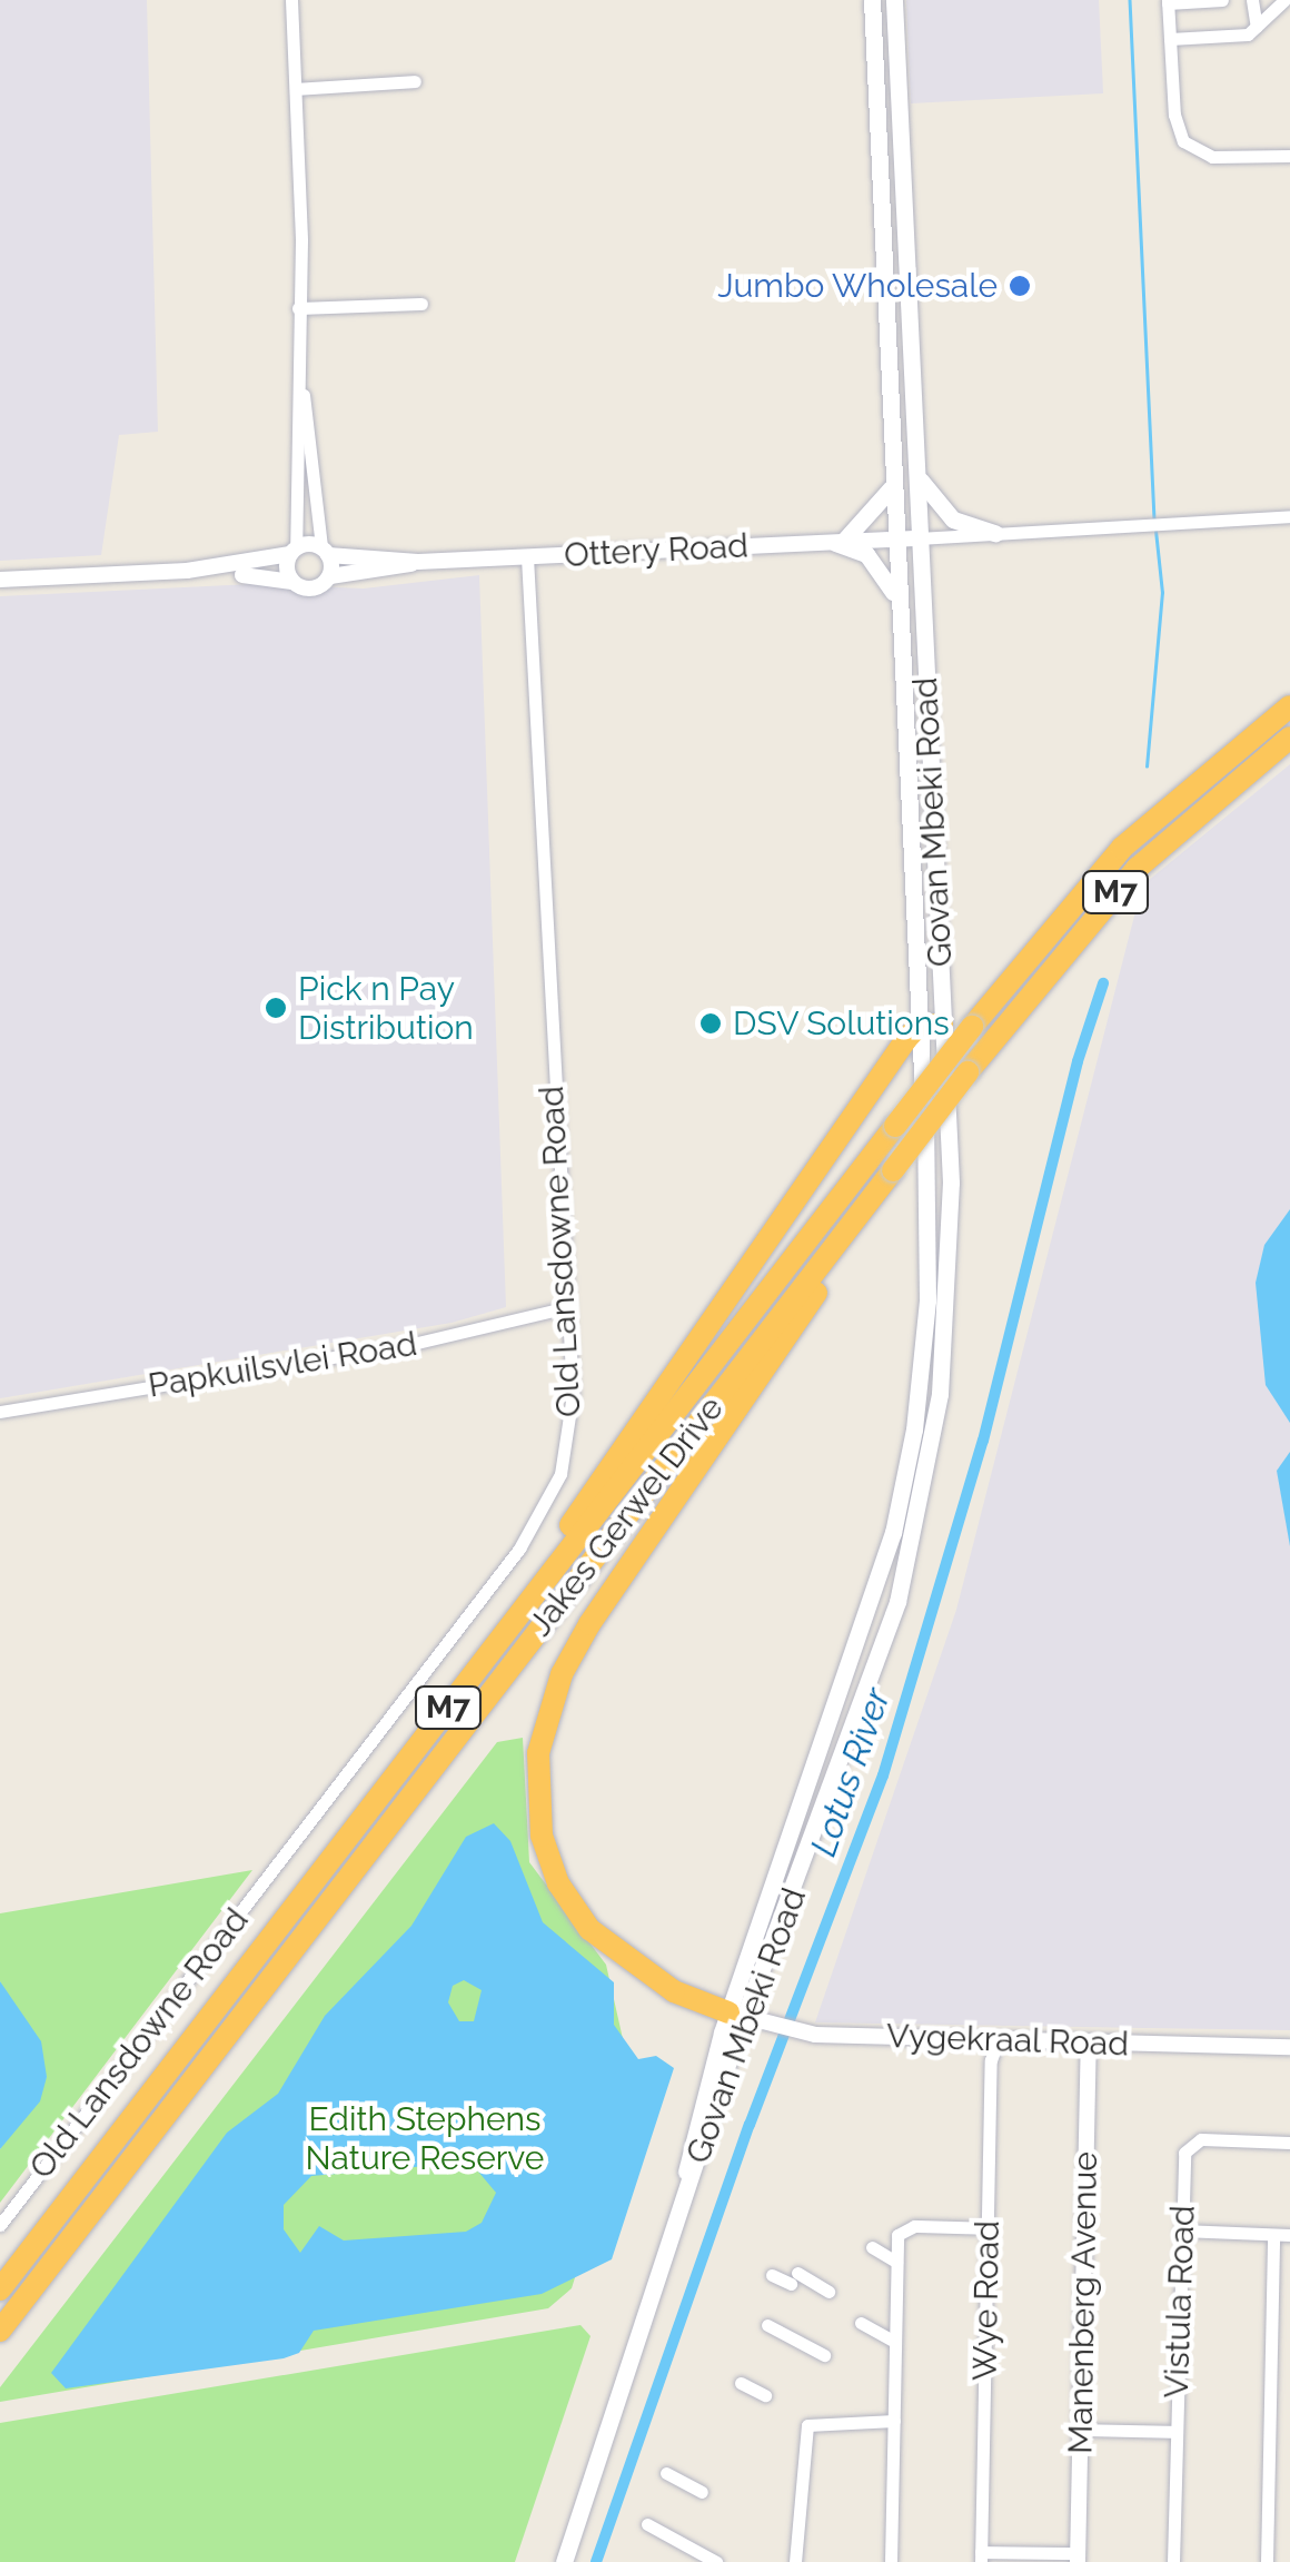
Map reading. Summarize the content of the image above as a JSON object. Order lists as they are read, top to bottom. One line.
{"streets":{"highway":["M7","Jakes Gerwel Drive"],"main road":["Govan Mbeki Road"],"street":["Ottery Road","Old Lansdowne Road","Papkuilsvlei Road","Vygekraal Road","Wye Road","Vistula Road","Manenberg Avenue"]},"crossings":[["Ottery Road","Govan Mbeki Road"],["Ottery Road","Old Lansdowne Road"],["Govan Mbeki Road","Vygekraal Road"],["Old Lansdowne Road","Papkuilsvlei Road"],["Vygekraal Road","Wye Road"],["Vygekraal Road","Manenberg Avenue"]],"water":["Lotus River"],"parks":["Edith Stephens Nature Reserve"],"places":["Jumbo Wholesale","Pick n Pay Distribution","DSV Solutions"]}
